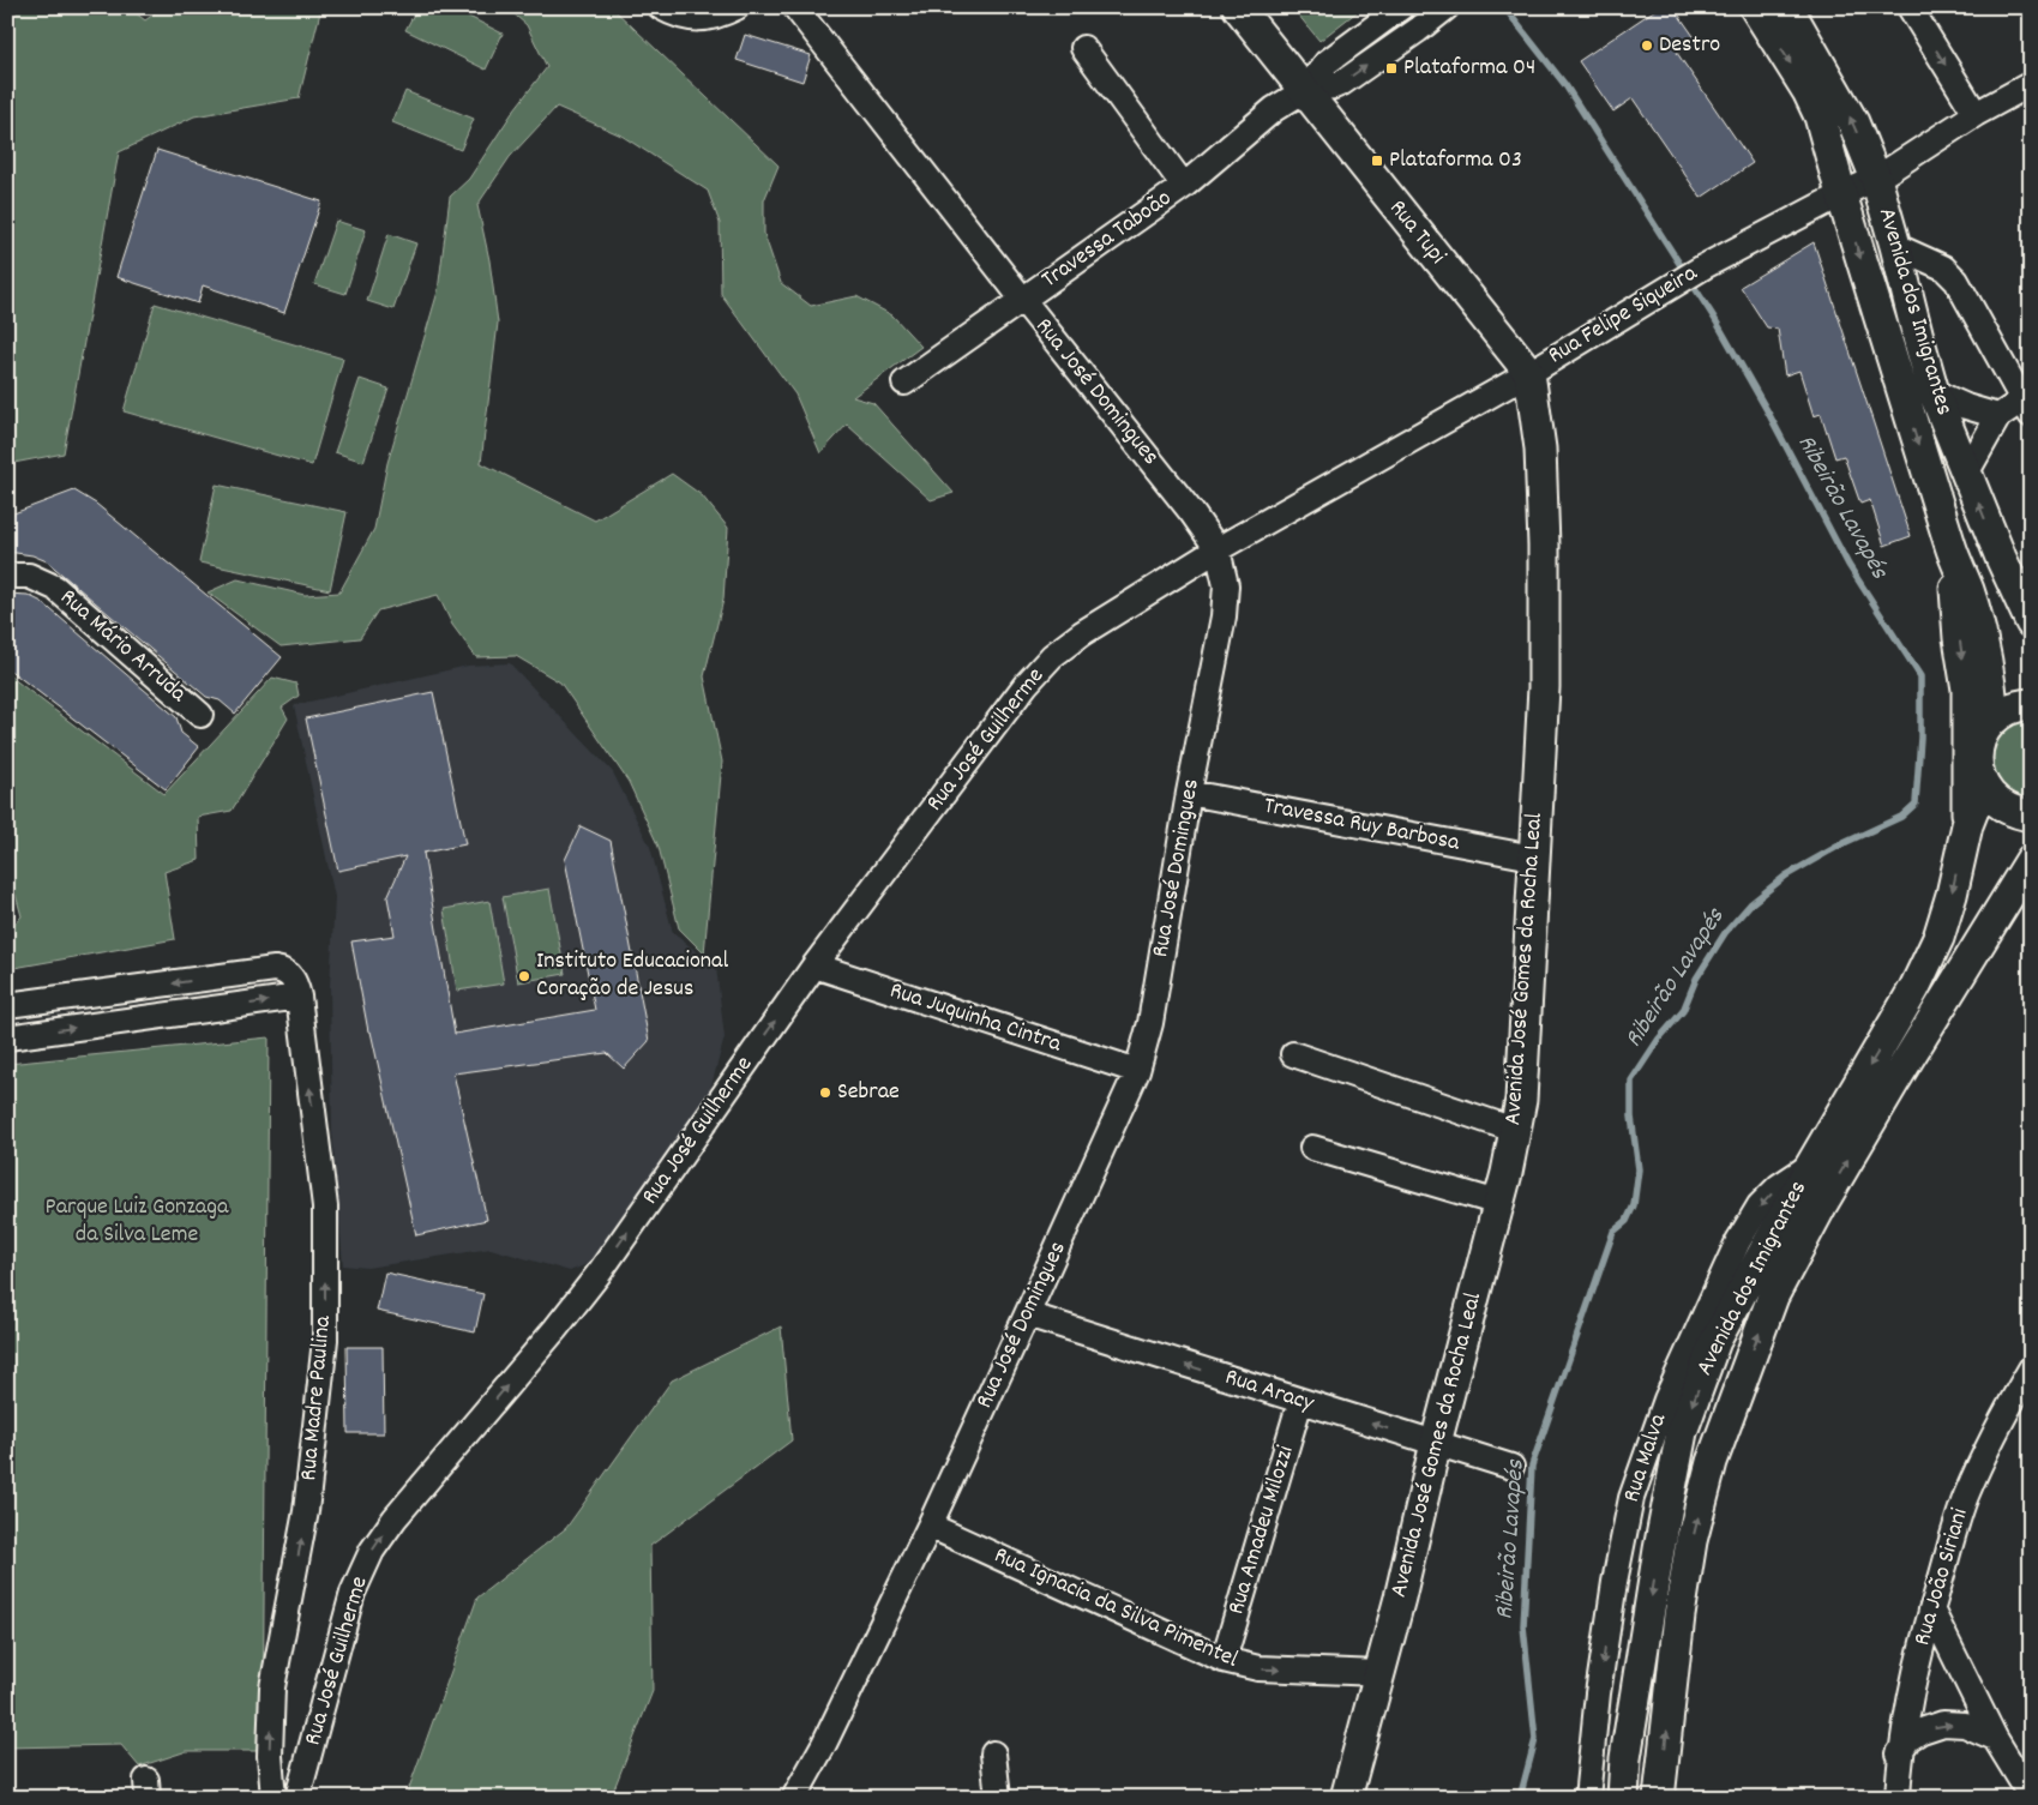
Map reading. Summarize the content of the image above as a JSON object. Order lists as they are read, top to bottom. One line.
{"streets":{"main road":["Rua Tupi","Avenida dos Imigrantes","Avenida José Gomes da Rocha Leal"],"street":["Travessa Taboão","Rua Felipe Siqueira","Rua José Domingues","Rua Mário Arruda","Rua José Guilherme","Travessa Ruy Barbosa","Rua Juquinha Cintra","Rua Aracy","Rua Madre Paulina","Rua Malva","Rua Amadeu Milozzi","Rua João Siriani","Rua Ignacia da Silva Pimentel"]},"crossings":[["Rua Tupi","Travessa Taboão"],["Rua Tupi","Rua Felipe Siqueira"],["Rua Tupi","Avenida José Gomes da Rocha Leal"],["Travessa Taboão","Rua José Domingues"],["Avenida dos Imigrantes","Rua Felipe Siqueira"],["Avenida dos Imigrantes","Rua Malva"],["Rua Felipe Siqueira","Rua José Domingues"],["Rua Felipe Siqueira","Rua José Guilherme"],["Rua Felipe Siqueira","Avenida José Gomes da Rocha Leal"],["Rua José Domingues","Rua José Guilherme"],["Rua José Domingues","Travessa Ruy Barbosa"],["Rua José Domingues","Rua Juquinha Cintra"],["Rua José Domingues","Rua Aracy"],["Rua José Domingues","Rua Ignacia da Silva Pimentel"],["Rua José Guilherme","Rua Juquinha Cintra"],["Travessa Ruy Barbosa","Avenida José Gomes da Rocha Leal"],["Avenida José Gomes da Rocha Leal","Rua Aracy"],["Avenida José Gomes da Rocha Leal","Rua Ignacia da Silva Pimentel"],["Rua Aracy","Rua Amadeu Milozzi"],["Rua Amadeu Milozzi","Rua Ignacia da Silva Pimentel"]],"one_way":["Rua José Guilherme","Rua Aracy","Rua Malva"],"water":["Ribeirão Lavapés"],"parks":["Parque Luiz Gonzaga da Silva Leme"],"places":{"other":["Destro","Instituto Educacional Coração de Jesus","Sebrae"],"transit":["Plataforma 04","Plataforma 03"]}}
